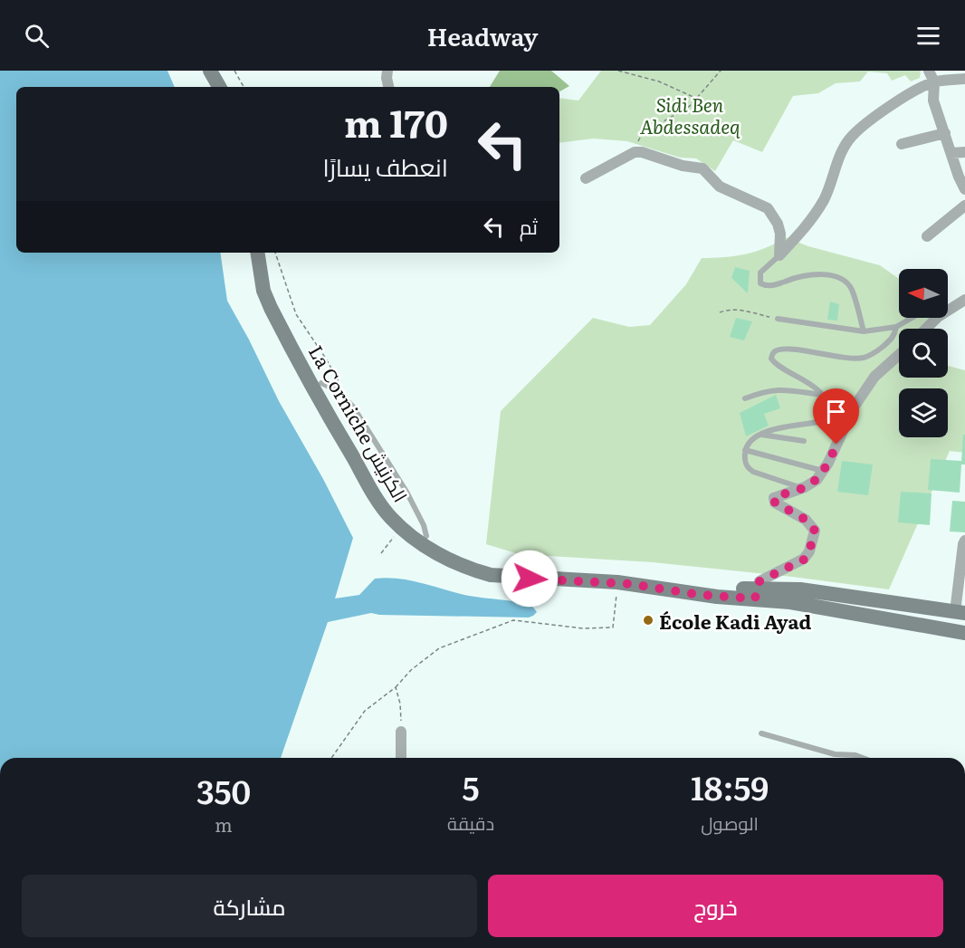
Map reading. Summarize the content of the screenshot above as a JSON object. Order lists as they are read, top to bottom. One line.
{"streets":{"main road":["La Corniche الكرنيش"]},"parks":["Sidi Ben Abdessadeq"],"places":["École Kadi Ayad"],"north":"left","page":{"header":"Headway","turn":["170 m","انعطف يسارًا"],"then":"ثم","eta":["18:59","الوصول","5","دقيقة","350","m"],"buttons":["خروج","مشاركة"]}}
